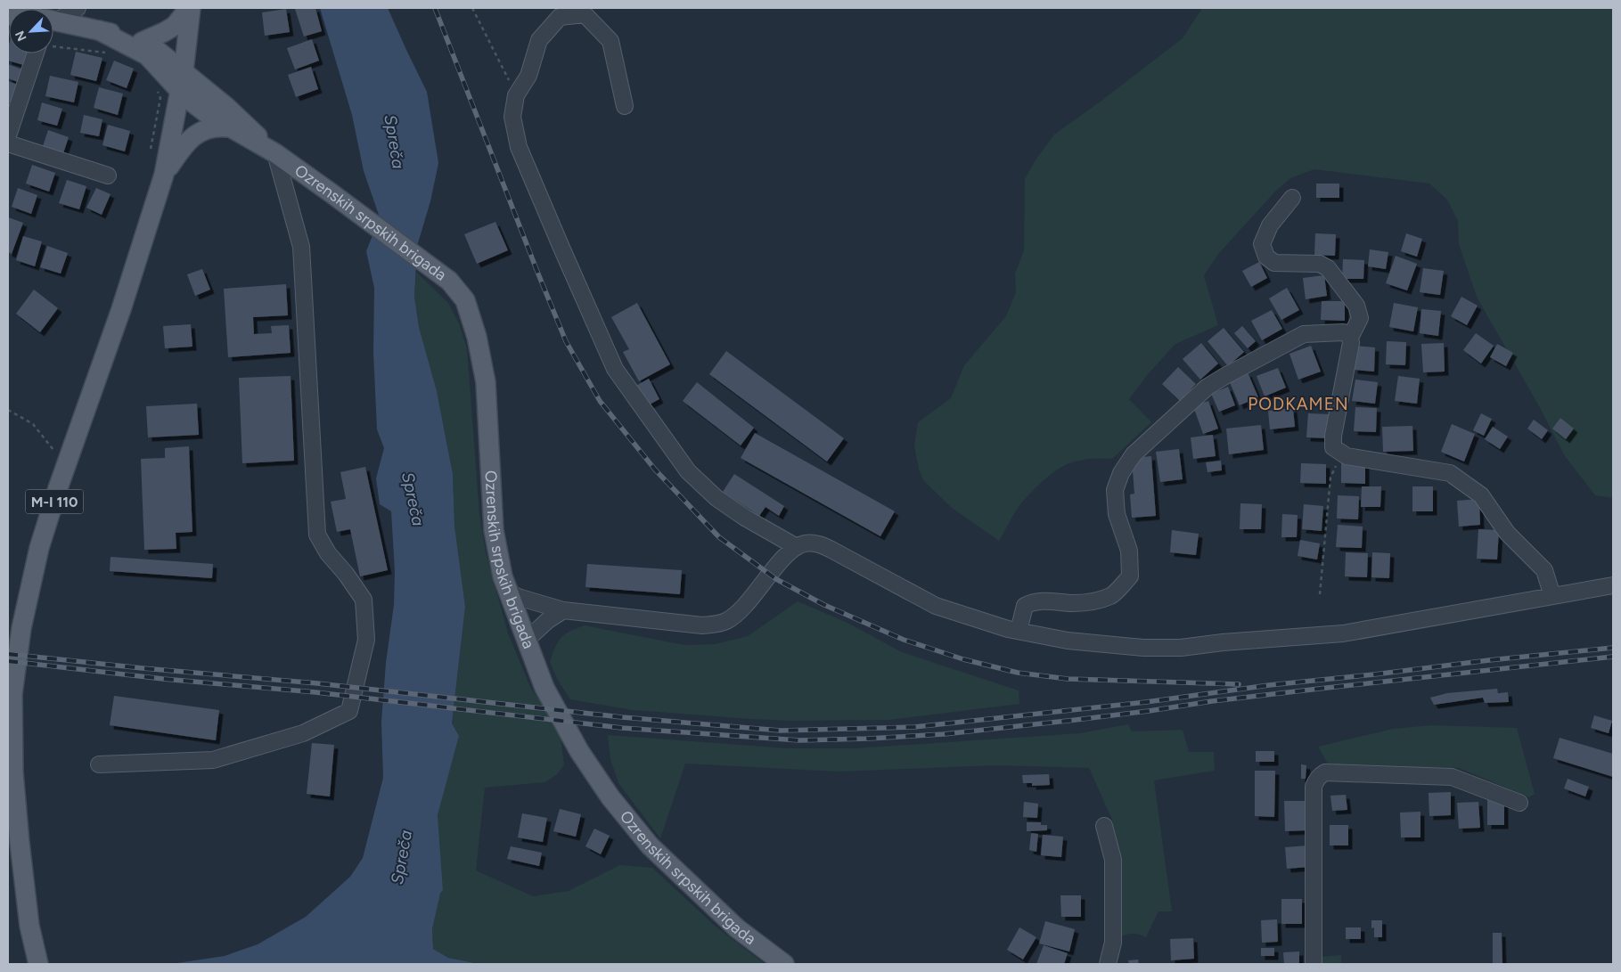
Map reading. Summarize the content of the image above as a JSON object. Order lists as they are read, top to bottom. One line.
{"streets":{"main road":["Ozrenskih srpskih brigada","M-I 110"]},"crossings":[["Ozrenskih srpskih brigada","M-I 110"]],"districts":["PODKAMEN"],"water":["Spreča"],"north":"bottom left"}
